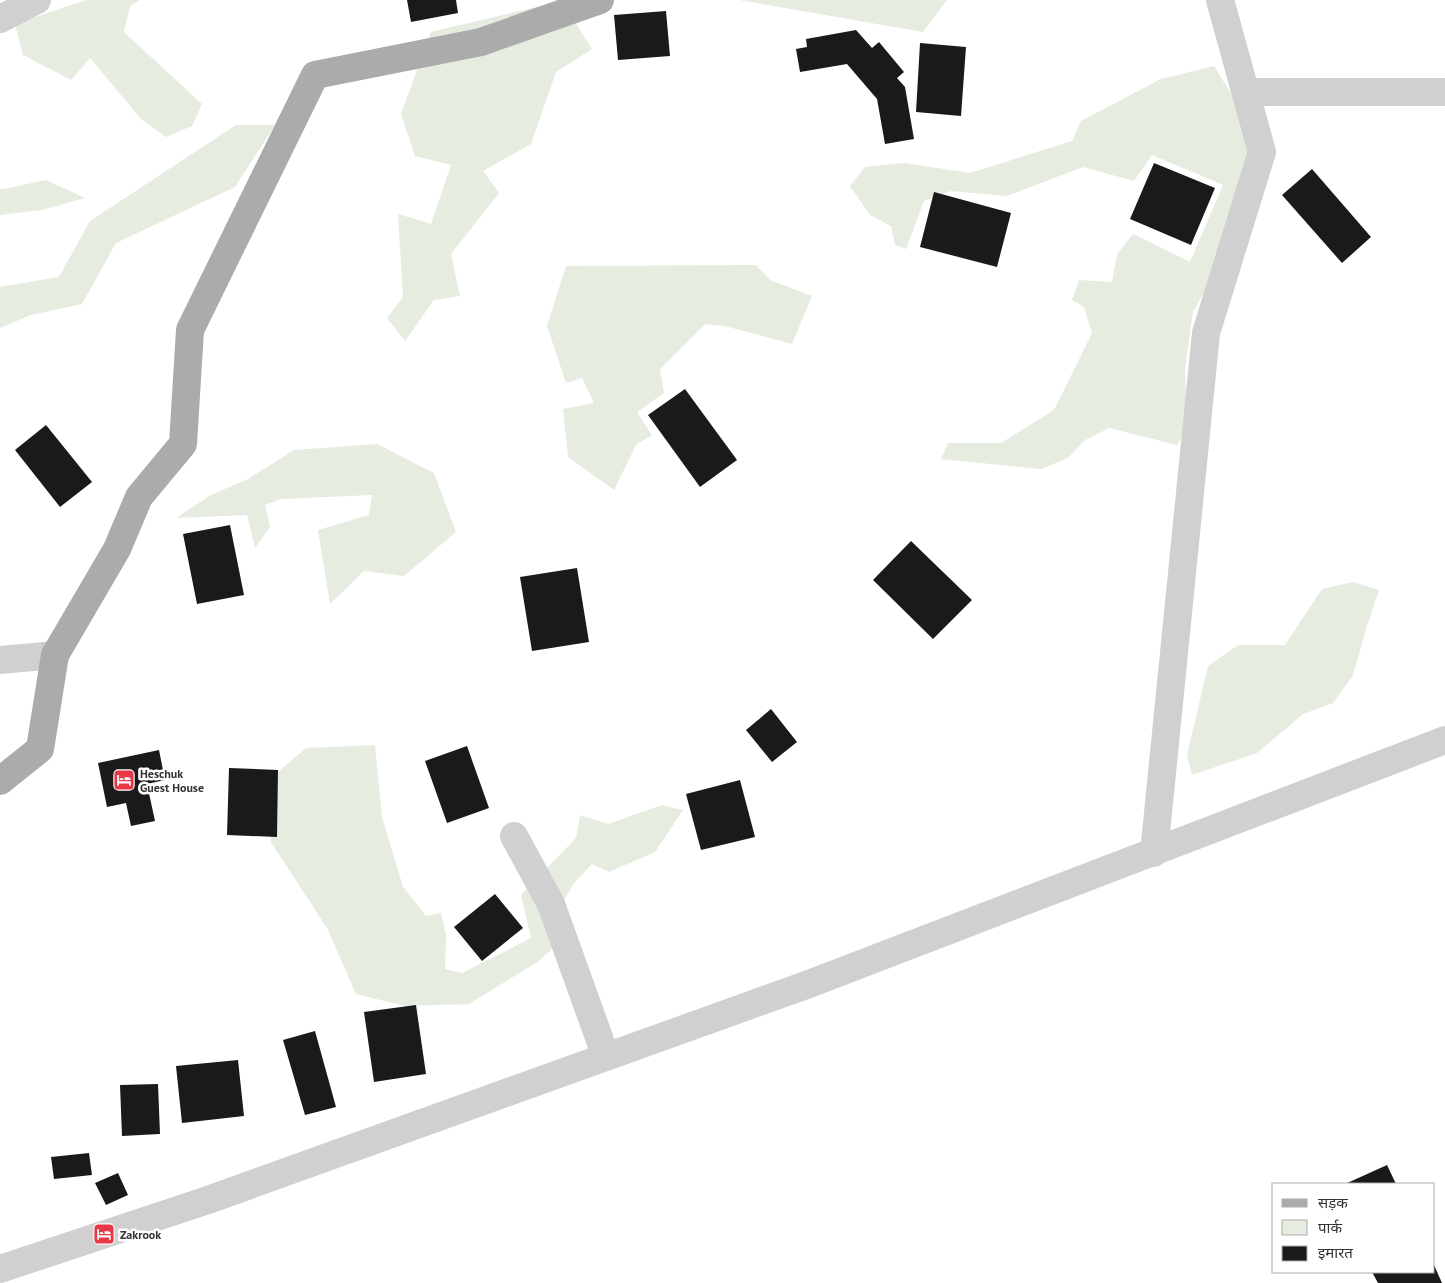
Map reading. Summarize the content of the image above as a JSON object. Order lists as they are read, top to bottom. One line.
{"places":{"hotel":["Heschuk Guest House","Zakrook"]},"legend":["सड़क","पार्क","इमारत"]}
